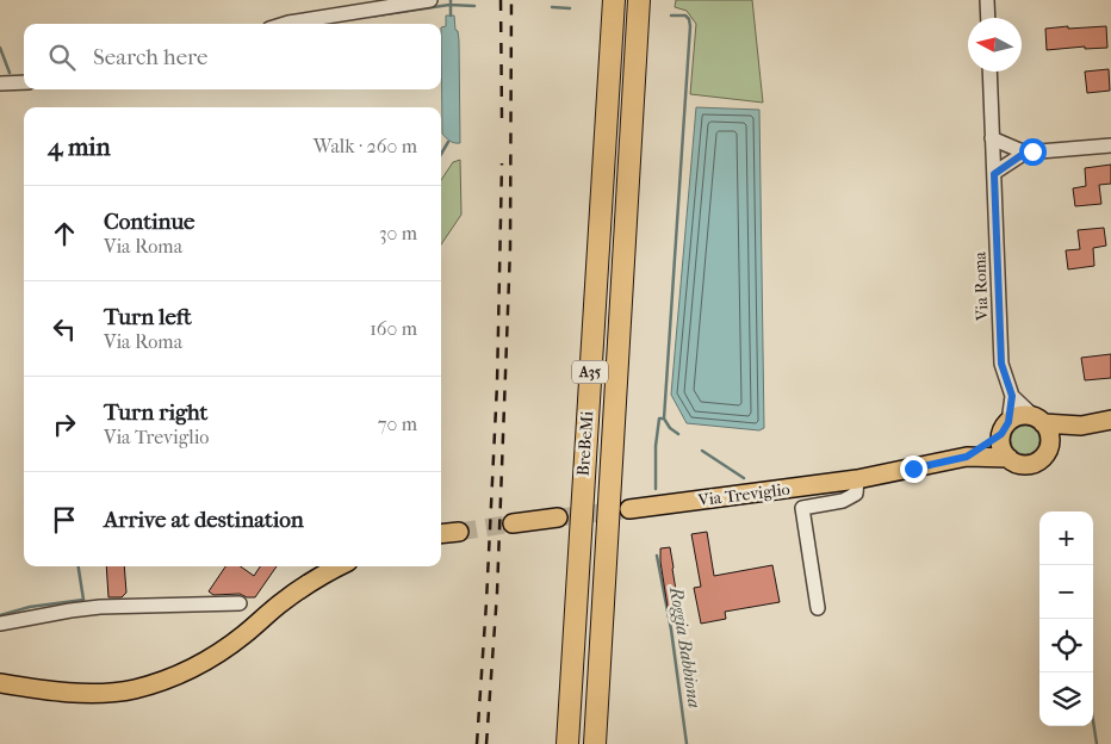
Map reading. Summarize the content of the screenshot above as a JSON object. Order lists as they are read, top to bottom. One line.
{"streets":{"highway":["A35","BreBeMi"],"main road":["Via Treviglio"],"street":["Via Roma"]},"crossings":[["Via Roma","Via Treviglio"]],"water":["Roggia Babbiona"],"north":"left","page":{"search":"Search here","heading":["4 min","Walk · 260 m"],"list":[["Continue","Via Roma","30 m"],["Turn left","Via Roma","160 m"],["Turn right","Via Treviglio","70 m"],"Arrive at destination"],"map_buttons":["+","−"]}}
